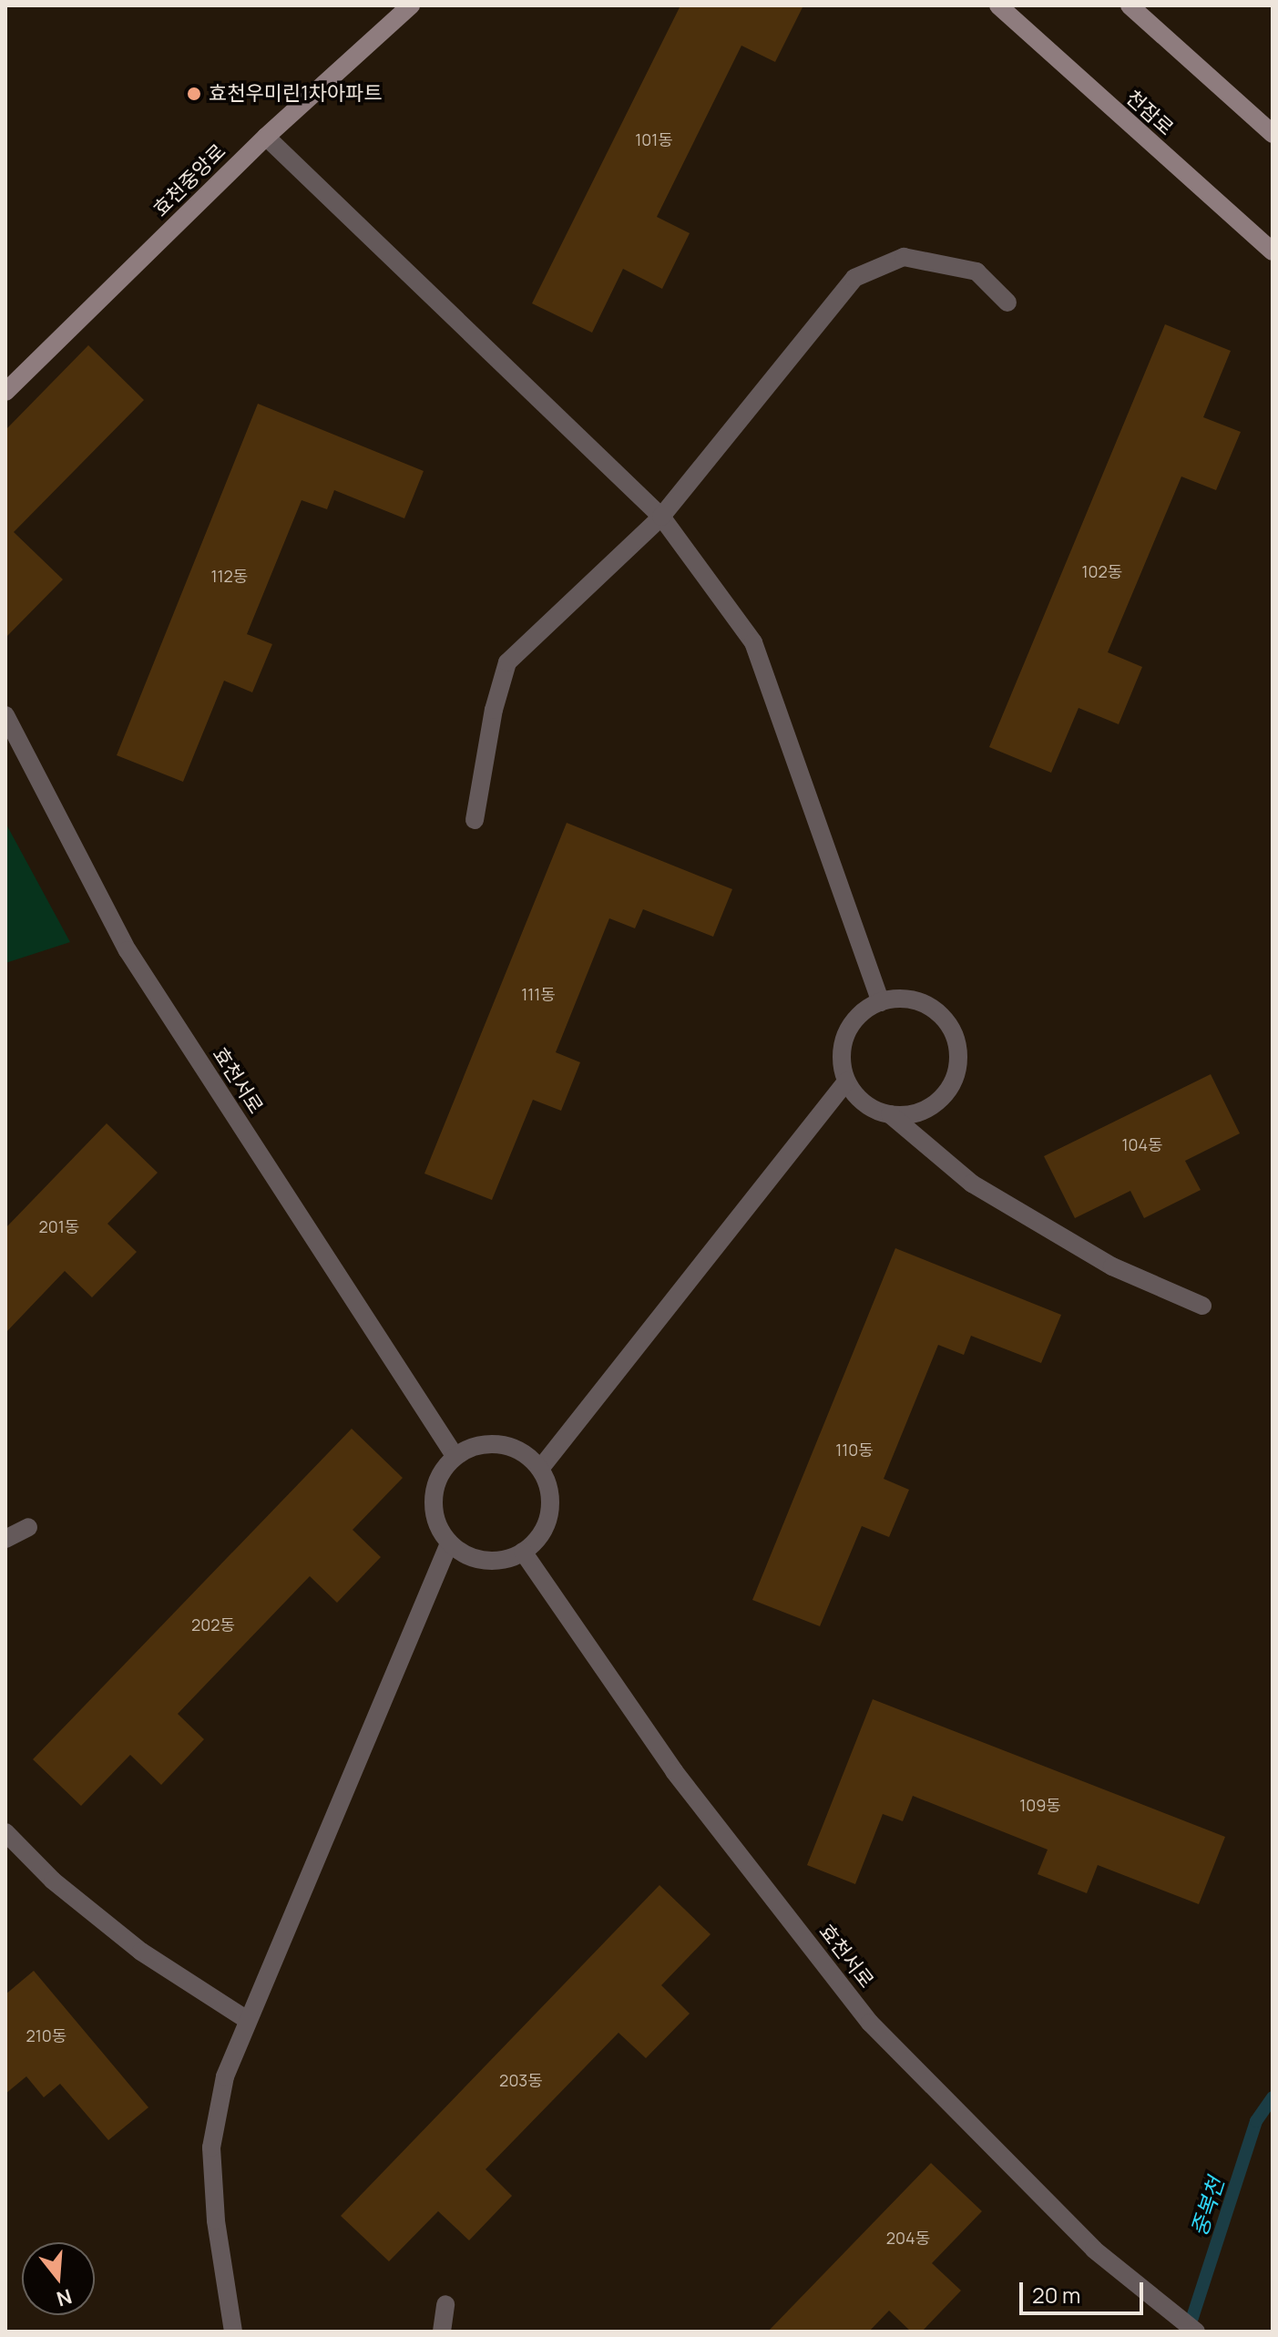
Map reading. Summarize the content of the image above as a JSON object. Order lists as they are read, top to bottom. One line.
{"streets":{"street":["천잠로","효천중앙로","효천서로"]},"water":["중복천"],"places":["효천우미린1차아파트"],"house_numbers":["101동","102동","112동","111동","104동","201동","110동","202동","109동","210동","203동","204동"],"scale_bar":"20 m","north":"bottom"}
